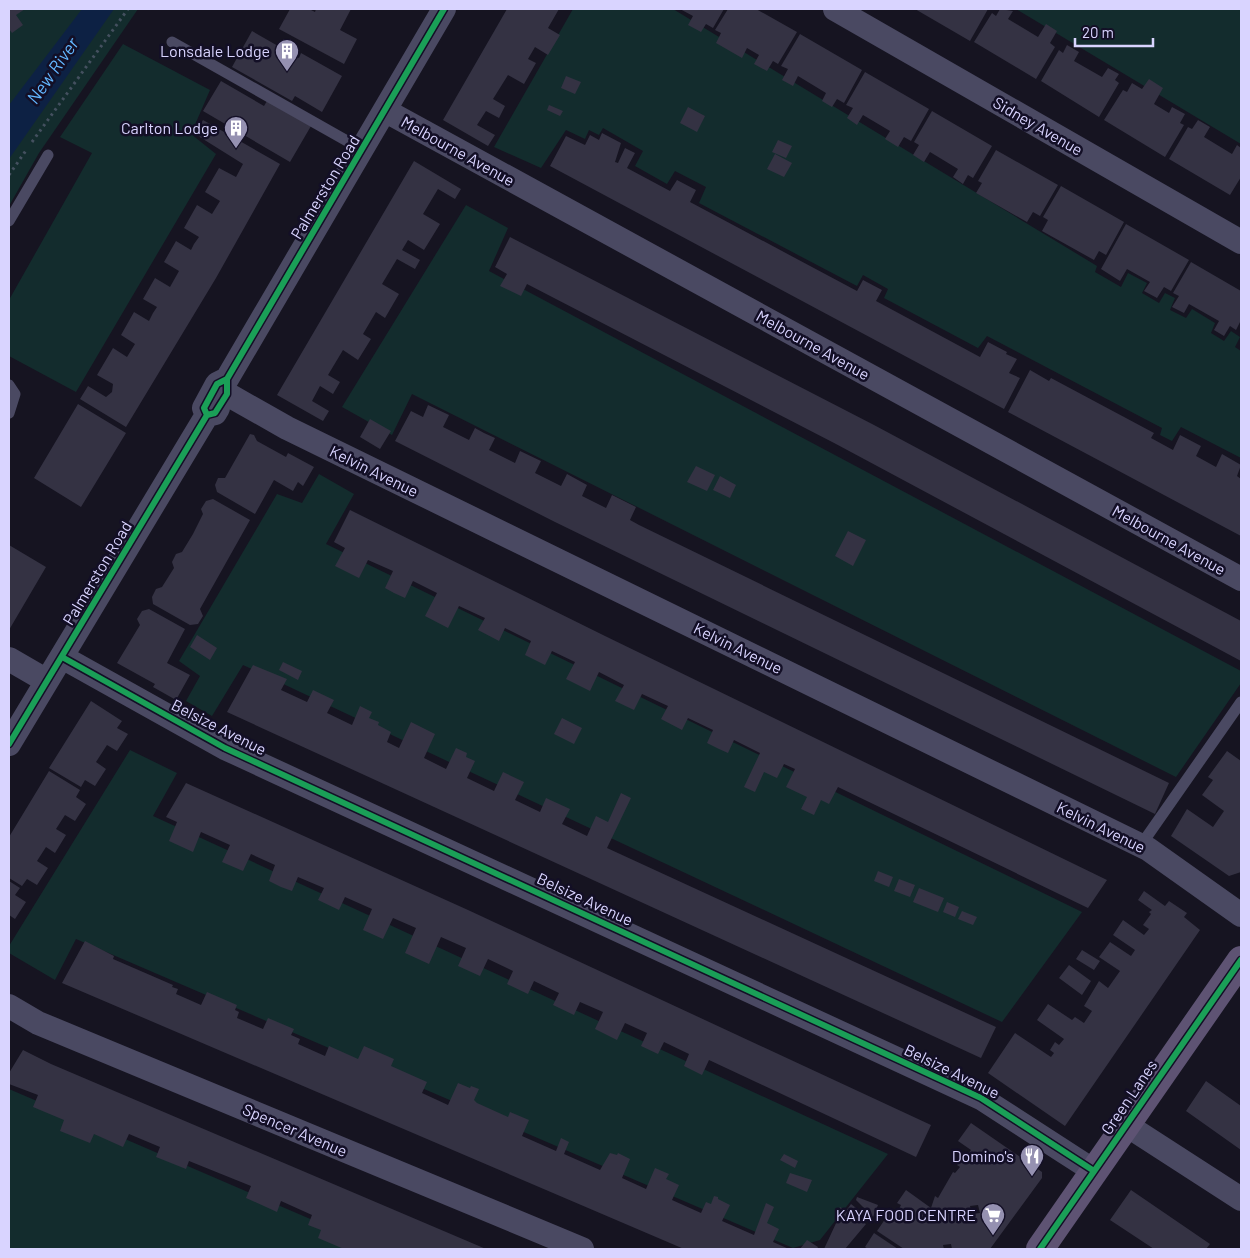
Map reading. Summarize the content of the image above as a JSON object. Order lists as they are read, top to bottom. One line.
{"streets":{"main road":["Green Lanes"],"street":["Sidney Avenue","Melbourne Avenue","Palmerston Road","Kelvin Avenue","Belsize Avenue","Spencer Avenue"]},"crossings":[["Melbourne Avenue","Palmerston Road"],["Palmerston Road","Kelvin Avenue"],["Palmerston Road","Belsize Avenue"],["Belsize Avenue","Green Lanes"]],"water":["New River"],"places":{"building":["Lonsdale Lodge","Carlton Lodge"],"restaurant":["Domino's"],"supermarket":["KAYA FOOD CENTRE"]},"scale_bar":"20 m"}
